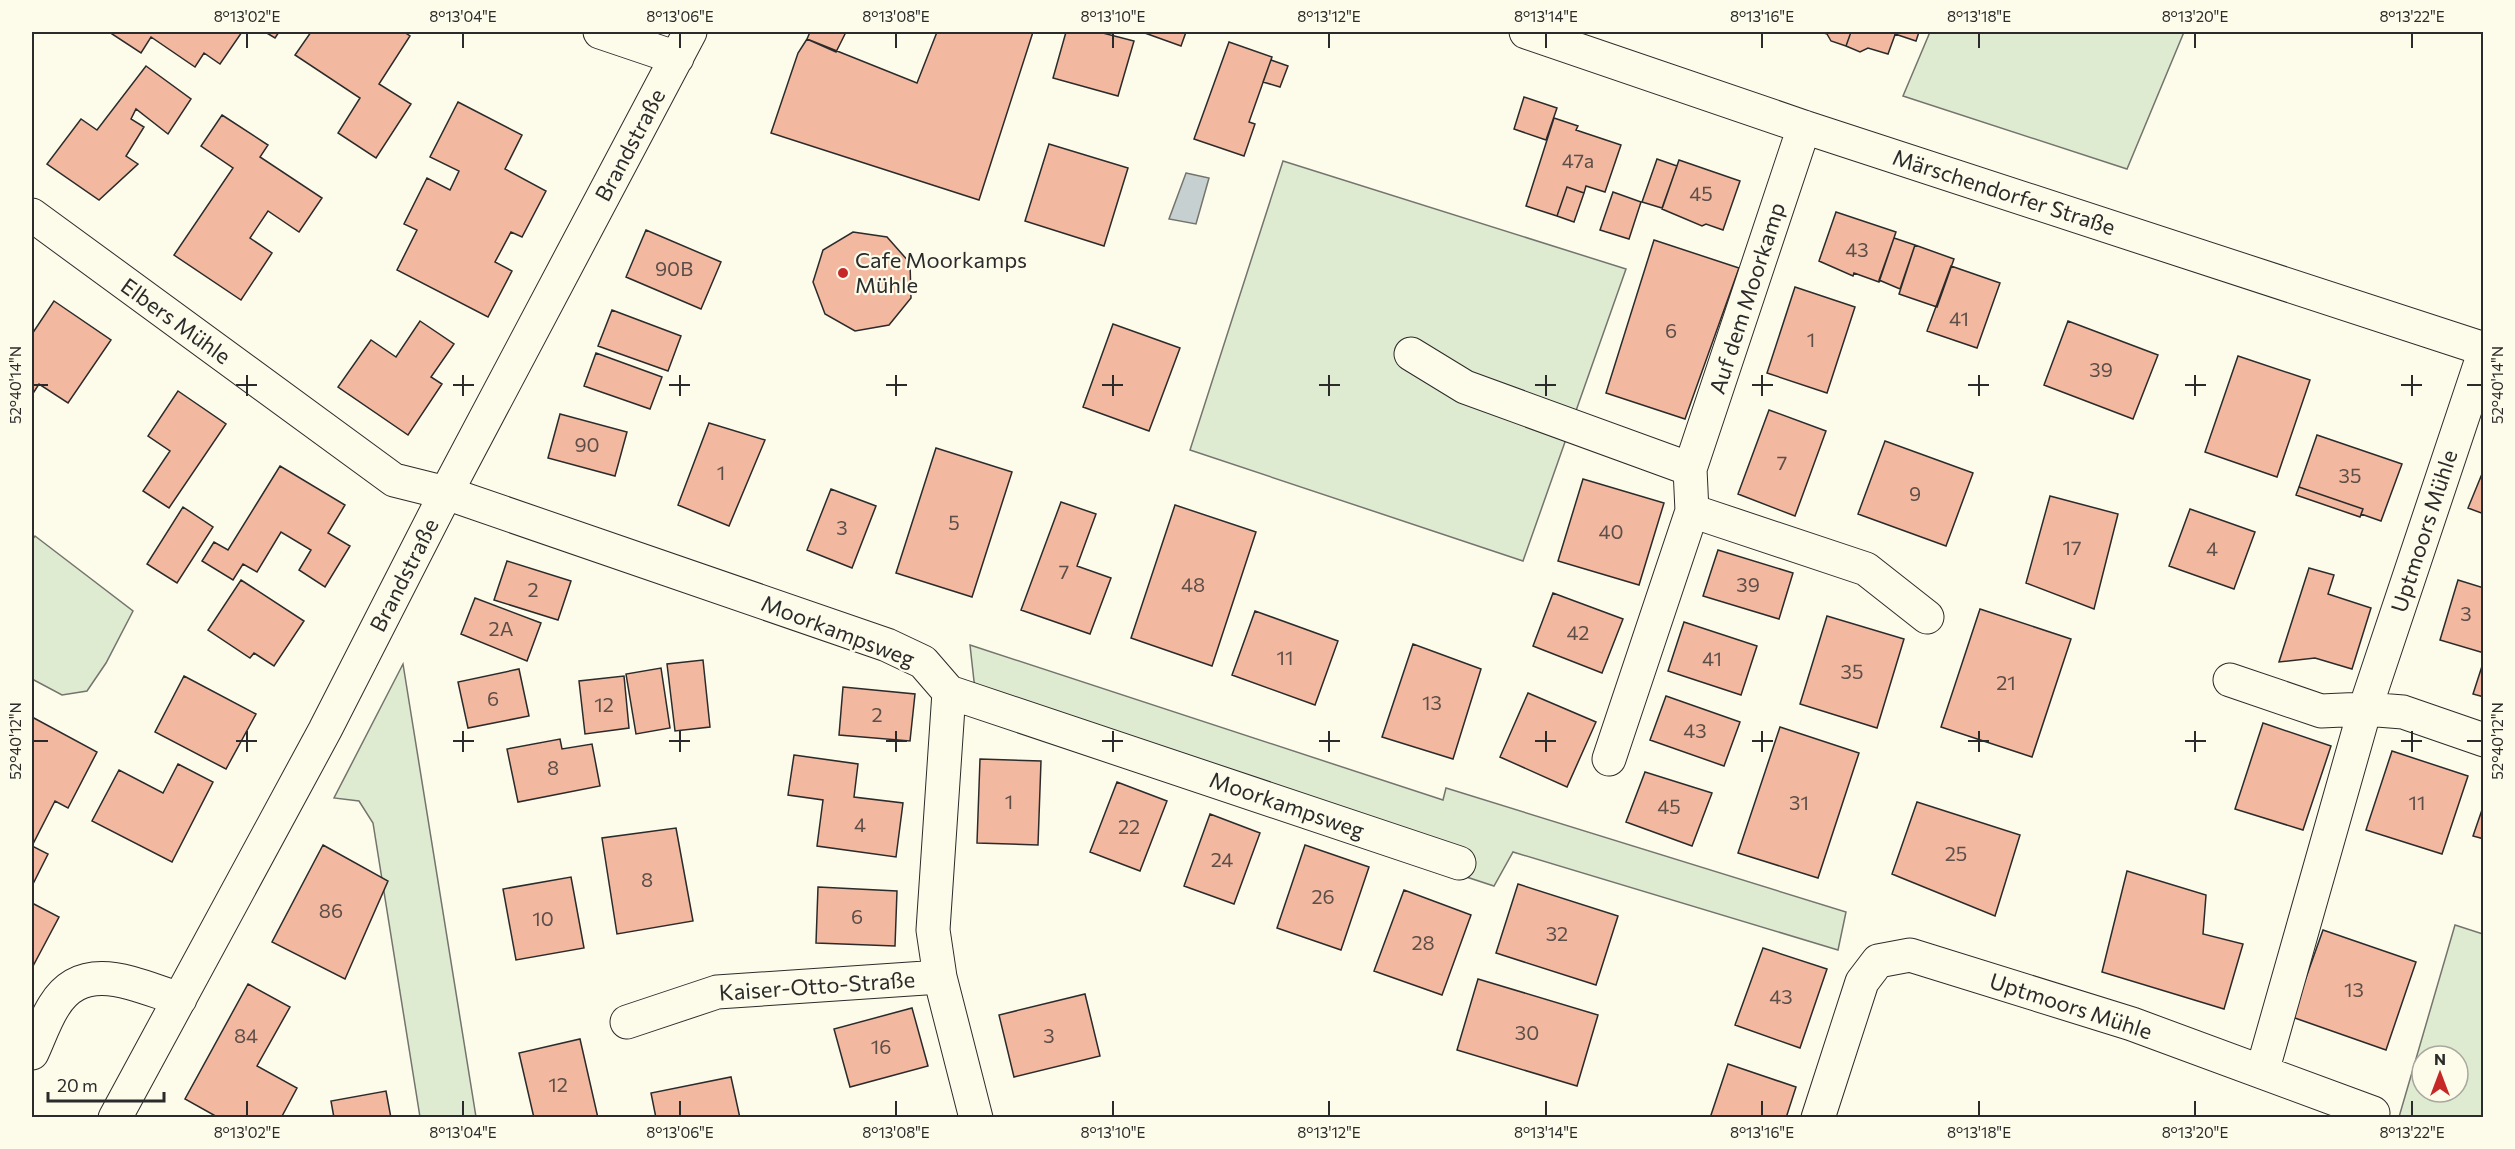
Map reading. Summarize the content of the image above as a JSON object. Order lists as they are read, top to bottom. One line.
{"streets":{"street":["Brandstraße","Märschendorfer Straße","Auf dem Moorkamp","Elbers Mühle","Uptmoors Mühle","Moorkampsweg","Kaiser-Otto-Straße"]},"crossings":[["Brandstraße","Elbers Mühle"],["Brandstraße","Moorkampsweg"],["Märschendorfer Straße","Auf dem Moorkamp"],["Märschendorfer Straße","Uptmoors Mühle"],["Elbers Mühle","Moorkampsweg"],["Moorkampsweg","Kaiser-Otto-Straße"]],"places":["Cafe Moorkamps Mühle"],"house_numbers":["47a","45","43","90B","41","6","1","39","90","7","1","35","9","5","3","40","17","4","7","48","39","2","3","2A","42","11","41","35","21","6","13","12","2","43","8","1","31","11","45","4","22","25","24","8","26","86","6","10","32","28","13","43","30","84","3","16","12"],"scale_bar":"20 m","north":"top","coordinates":["8°13'02\"E","8°13'04\"E","8°13'06\"E","8°13'08\"E","8°13'10\"E","8°13'12\"E","8°13'14\"E","8°13'16\"E","8°13'18\"E","8°13'20\"E","8°13'22\"E","52°40'14\"N","52°40'12\"N"]}
